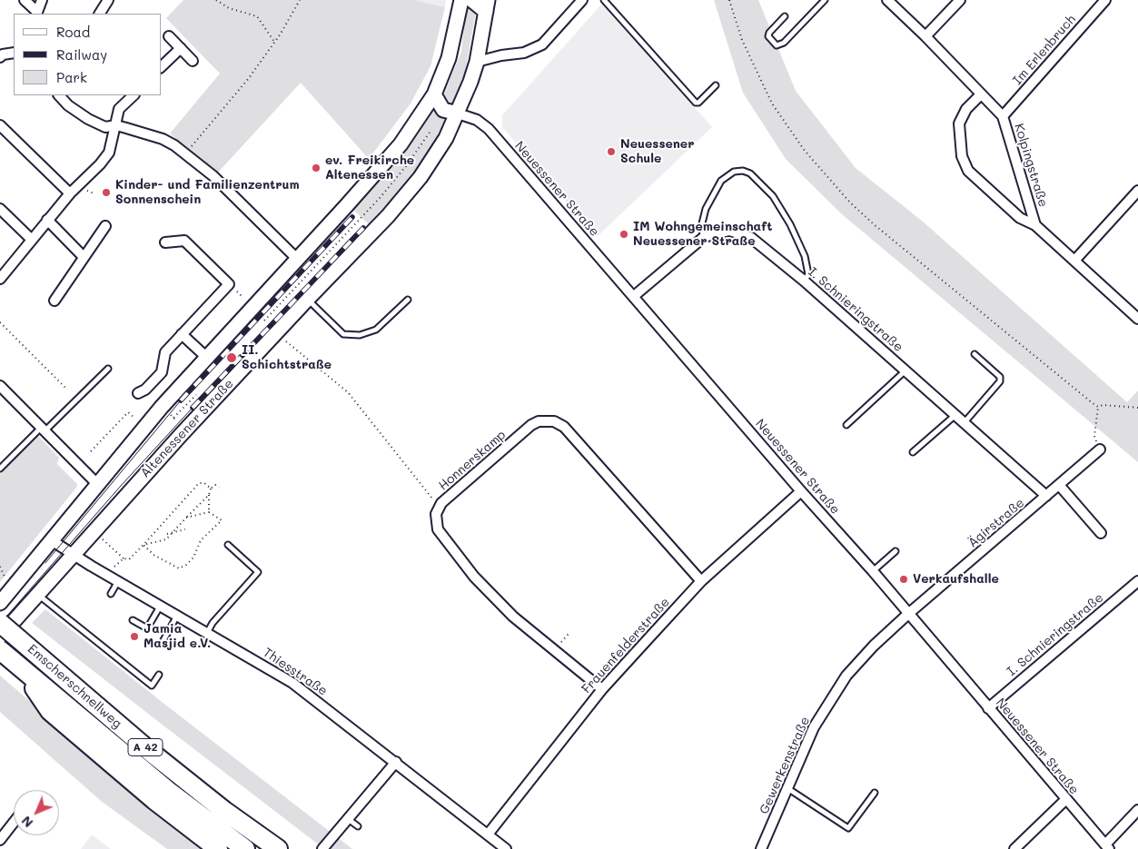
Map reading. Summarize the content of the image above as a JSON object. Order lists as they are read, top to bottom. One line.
{"streets":{"highway":["Emscherschnellweg","A 42"],"main road":["Altenessener Straße"],"street":["Im Erlenbruch","Kolpingstraße","Neuessener Straße","I. Schnieringstraße","Honnerskamp","Ägirstraße","Frauenfelderstraße","Thiesstraße","Gewerkenstraße"]},"crossings":[["Im Erlenbruch","Kolpingstraße"],["Neuessener Straße","I. Schnieringstraße"],["Neuessener Straße","Altenessener Straße"],["Neuessener Straße","Ägirstraße"],["Neuessener Straße","Frauenfelderstraße"],["Neuessener Straße","Gewerkenstraße"],["I. Schnieringstraße","Ägirstraße"],["Altenessener Straße","Thiesstraße"],["Honnerskamp","Frauenfelderstraße"],["Ägirstraße","Gewerkenstraße"],["Frauenfelderstraße","Thiesstraße"]],"places":["Neuessener Schule","ev. Freikirche Altenessen","Kinder- und Familienzentrum Sonnenschein","IM Wohngemeinschaft Neuessener Straße","II. Schichtstraße","Verkaufshalle","Jamia Masjid e.V."],"legend":["Road","Railway","Park"],"north":"bottom left"}
